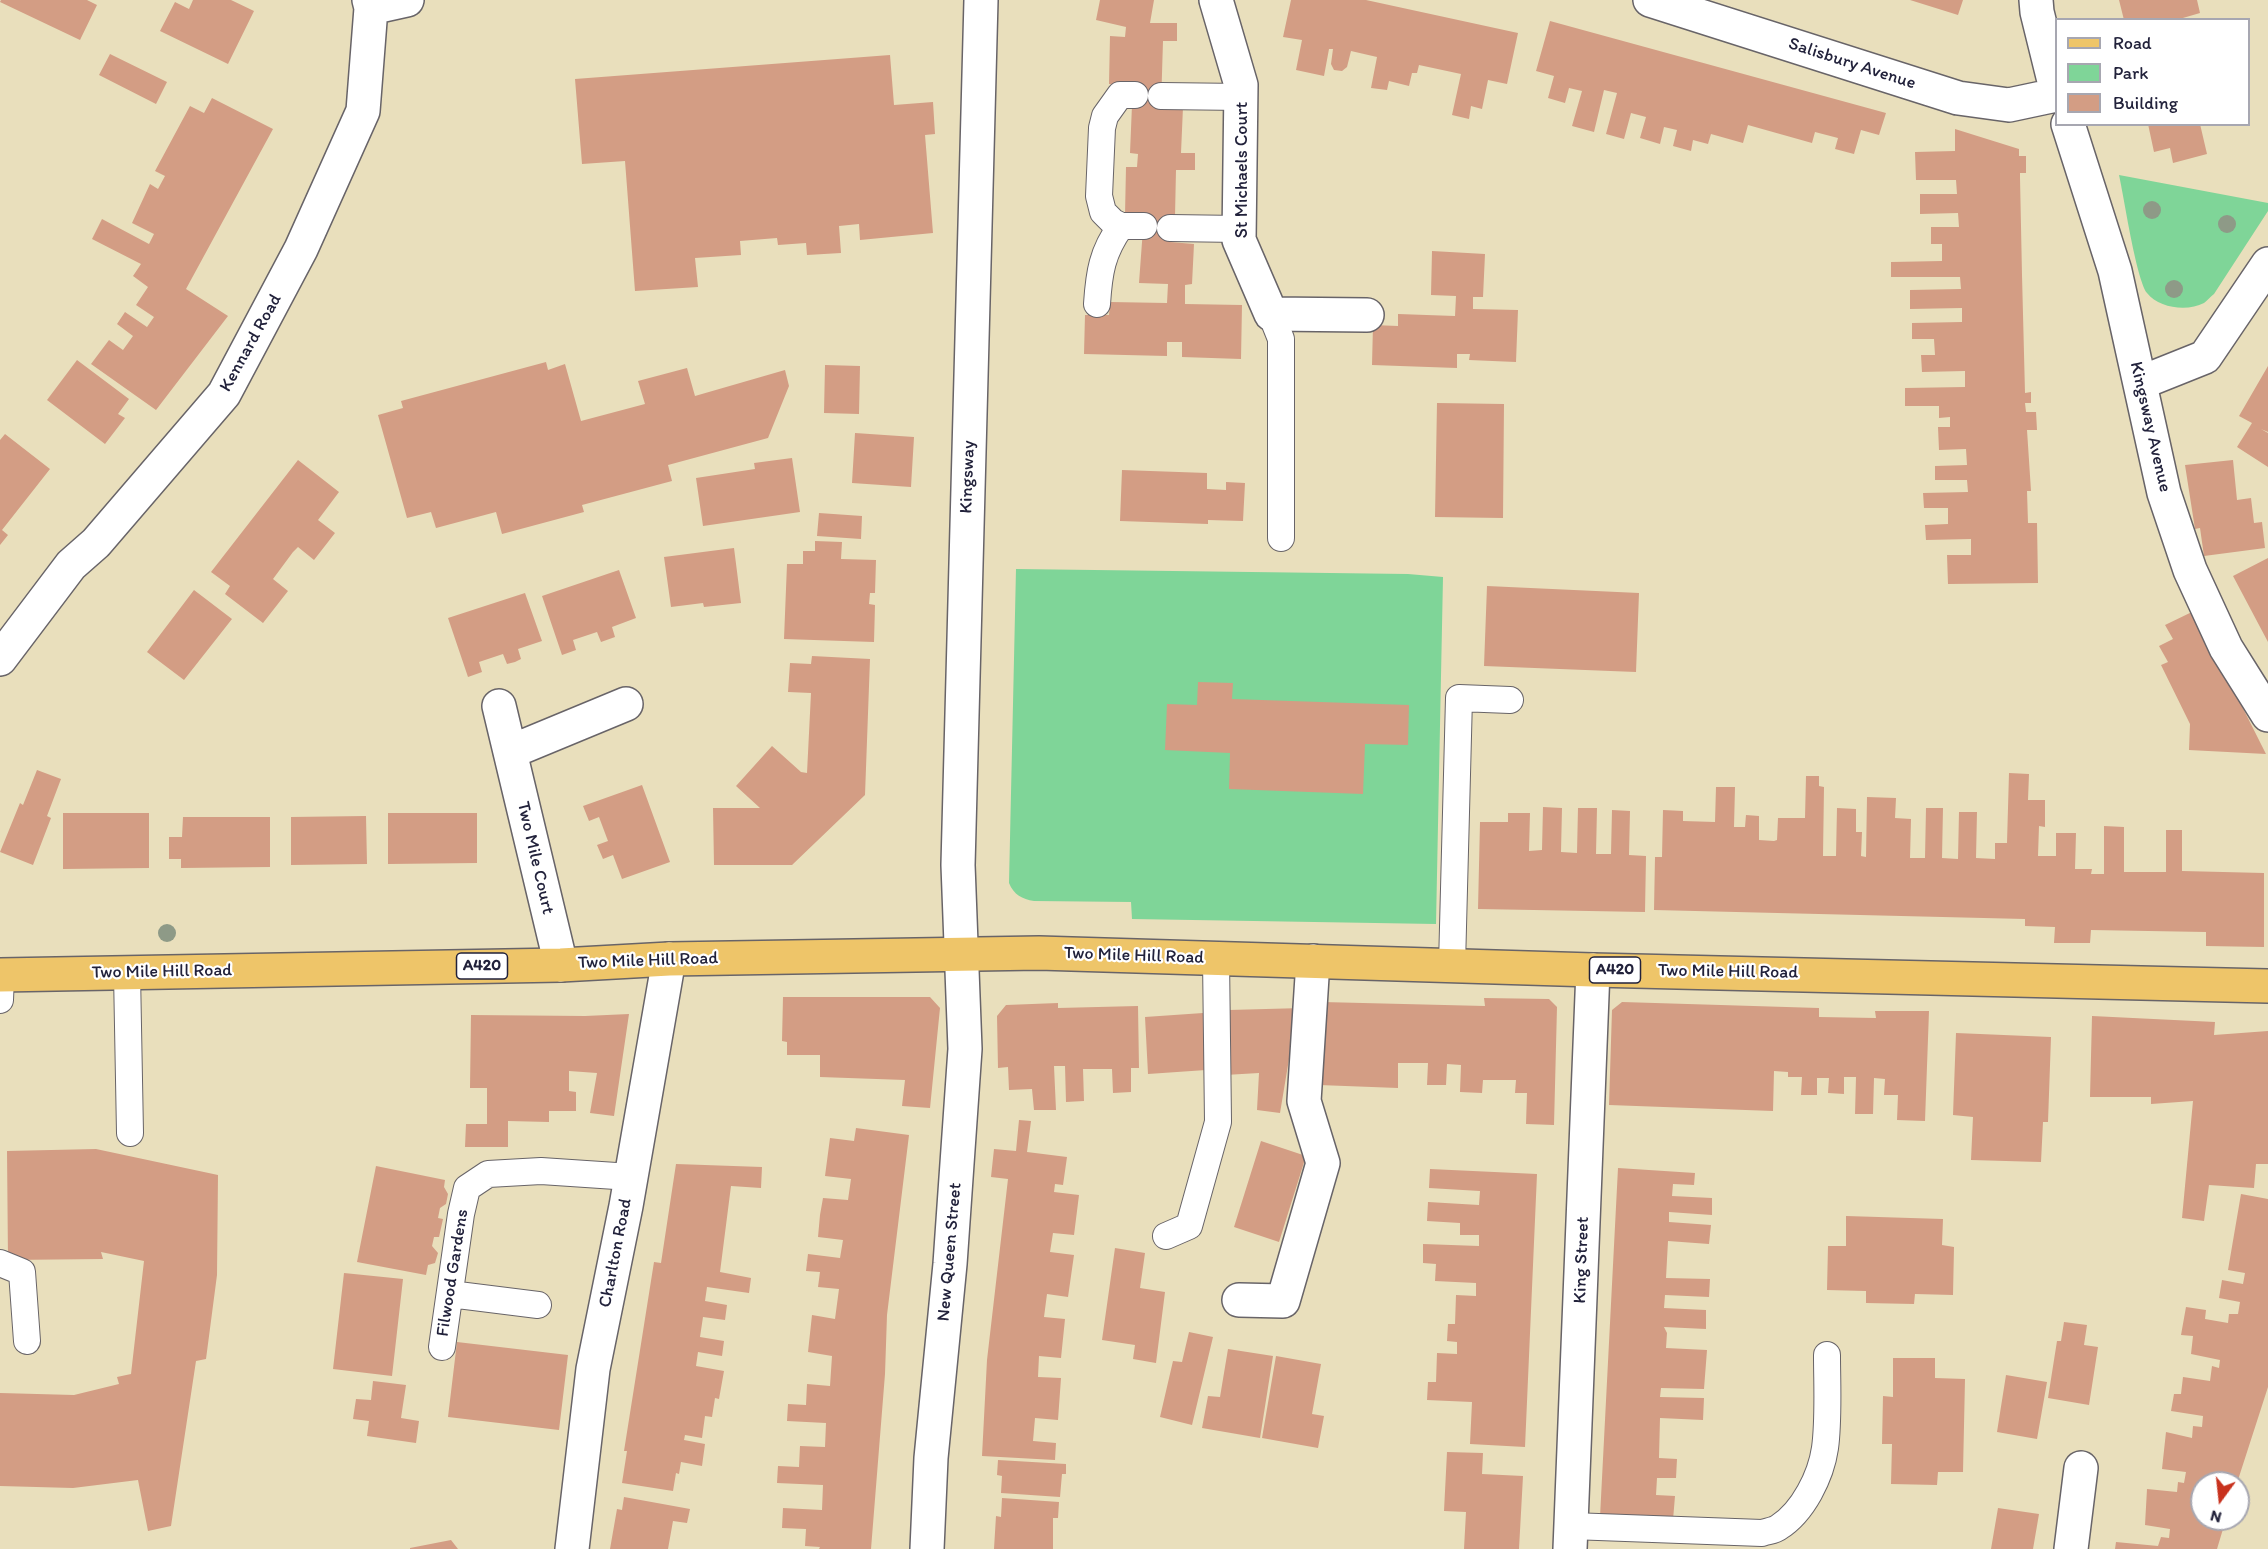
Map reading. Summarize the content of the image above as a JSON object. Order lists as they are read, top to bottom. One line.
{"streets":{"main road":["Two Mile Hill Road","A420"],"street":["Salisbury Avenue","St Michaels Court","Kennard Road","Kingsway Avenue","Kingsway","Two Mile Court","New Queen Street","Charlton Road","King Street"],"lane":["Filwood Gardens"]},"crossings":[["Kingsway","Two Mile Hill Road"],["Kingsway","New Queen Street"],["Two Mile Court","Two Mile Hill Road"],["Two Mile Hill Road","New Queen Street"],["Two Mile Hill Road","Charlton Road"],["Two Mile Hill Road","King Street"],["Charlton Road","Filwood Gardens"]],"legend":["Road","Park","Building"],"north":"bottom"}
